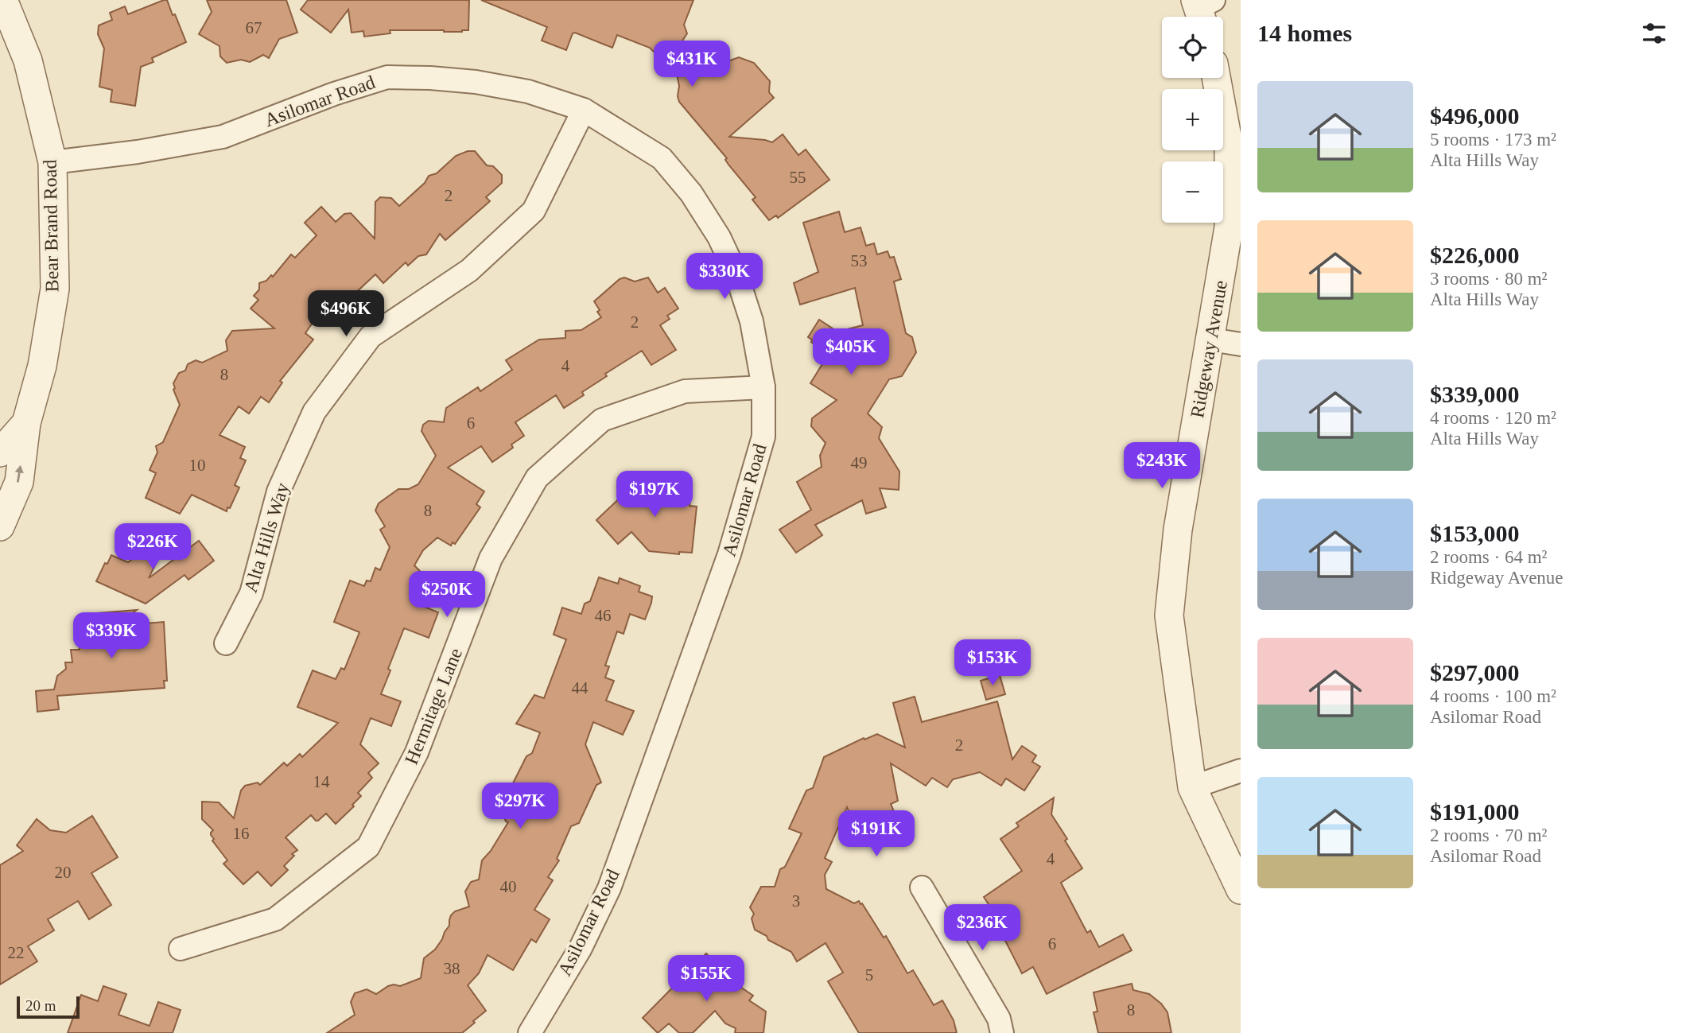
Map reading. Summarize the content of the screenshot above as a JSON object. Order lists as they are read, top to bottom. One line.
{"streets":{"street":["Asilomar Road","Bear Brand Road","Ridgeway Avenue","Alta Hills Way","Hermitage Lane"]},"crossings":[["Asilomar Road","Bear Brand Road"],["Asilomar Road","Alta Hills Way"],["Asilomar Road","Hermitage Lane"]],"house_numbers":["67","55","2","53","2","4","8","6","49","10","8","46","44","2","14","16","4","20","40","3","6","22","38","5","8"],"scale_bar":"20 m","page":{"heading":"14 homes","map_buttons":["+","−"],"price":["$431K","$330K","$496K","$405K","$243K","$197K","$226K","$250K","$339K","$153K","$297K","$191K","$236K","$155K"],"list":[{"name":"$496,000","note":"5 rooms · 173 m² · Alta Hills Way"},{"name":"$226,000","note":"3 rooms · 80 m² · Alta Hills Way"},{"name":"$339,000","note":"4 rooms · 120 m² · Alta Hills Way"},{"name":"$153,000","note":"2 rooms · 64 m² · Ridgeway Avenue"},{"name":"$297,000","note":"4 rooms · 100 m² · Asilomar Road"},{"name":"$191,000","note":"2 rooms · 70 m² · Asilomar Road"}],"scale":"20 m"}}
